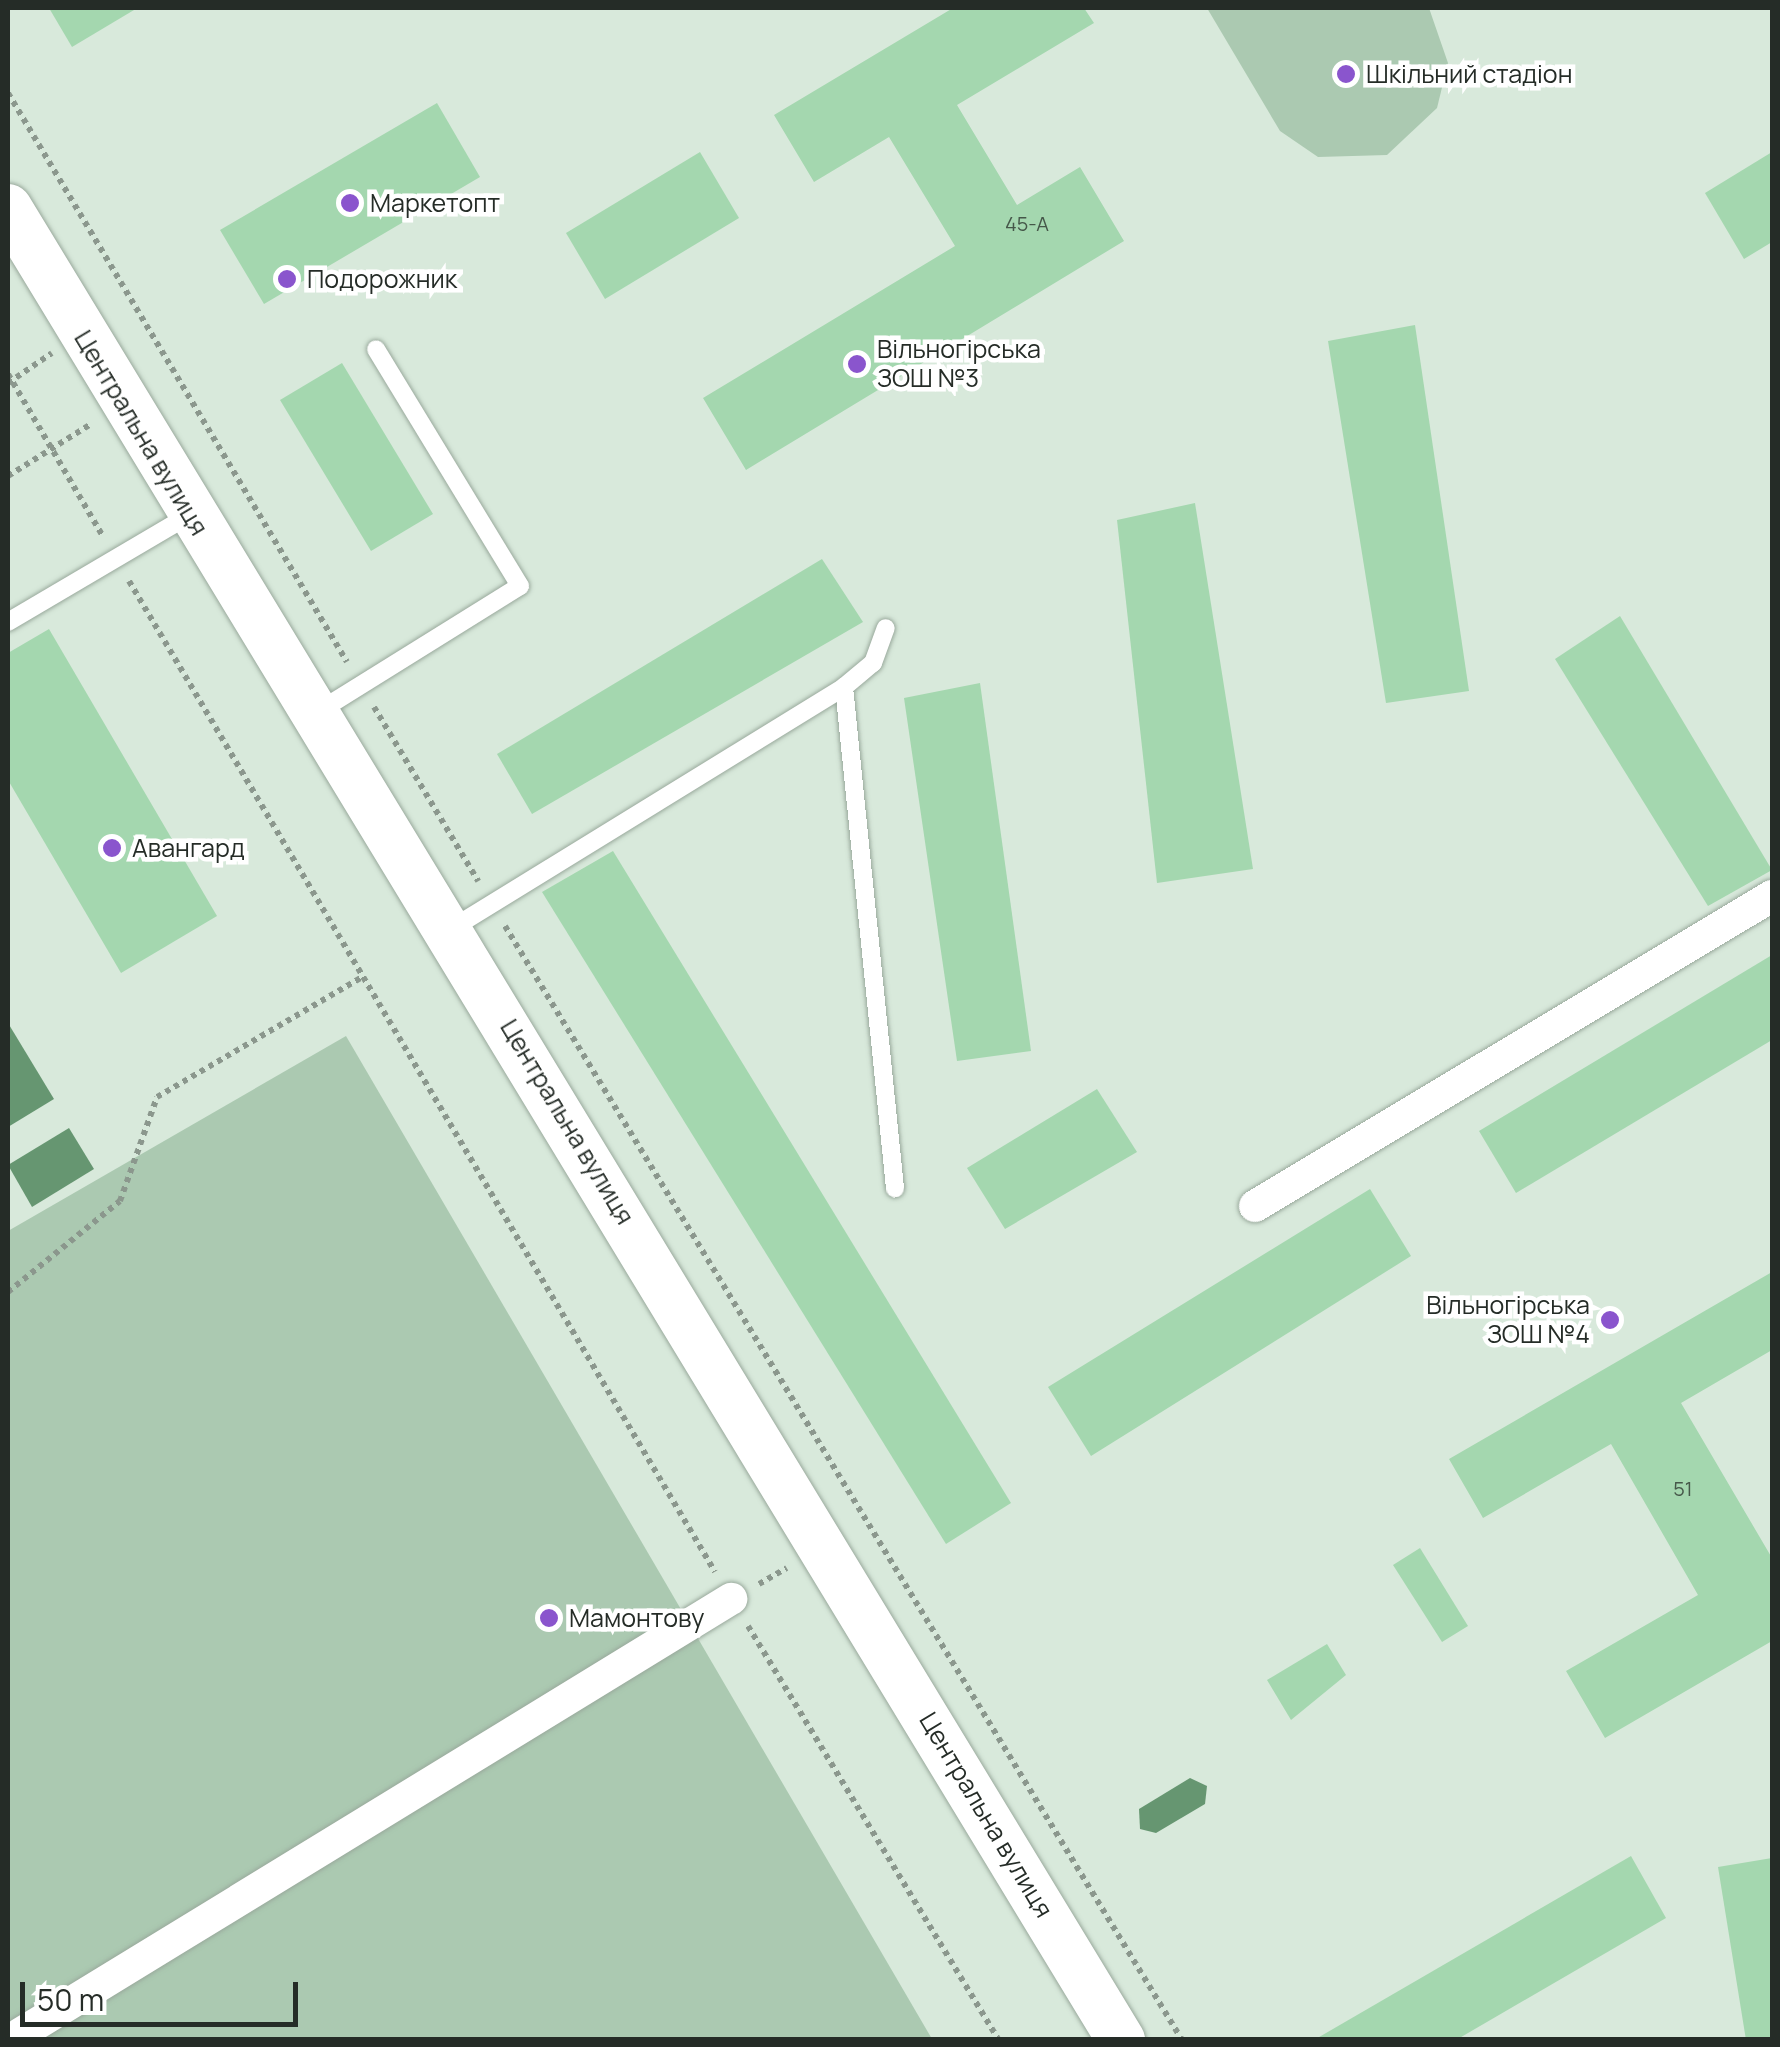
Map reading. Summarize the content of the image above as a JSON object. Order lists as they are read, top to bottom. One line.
{"streets":{"main road":["Центральна вулиця"]},"places":["Шкільний стадіон","Маркетопт","Подорожник","Вільногірська ЗОШ №3","Авангард","Вільногірська ЗОШ №4","Мамонтову"],"house_numbers":["45-А","51"],"scale_bar":"50 m"}
